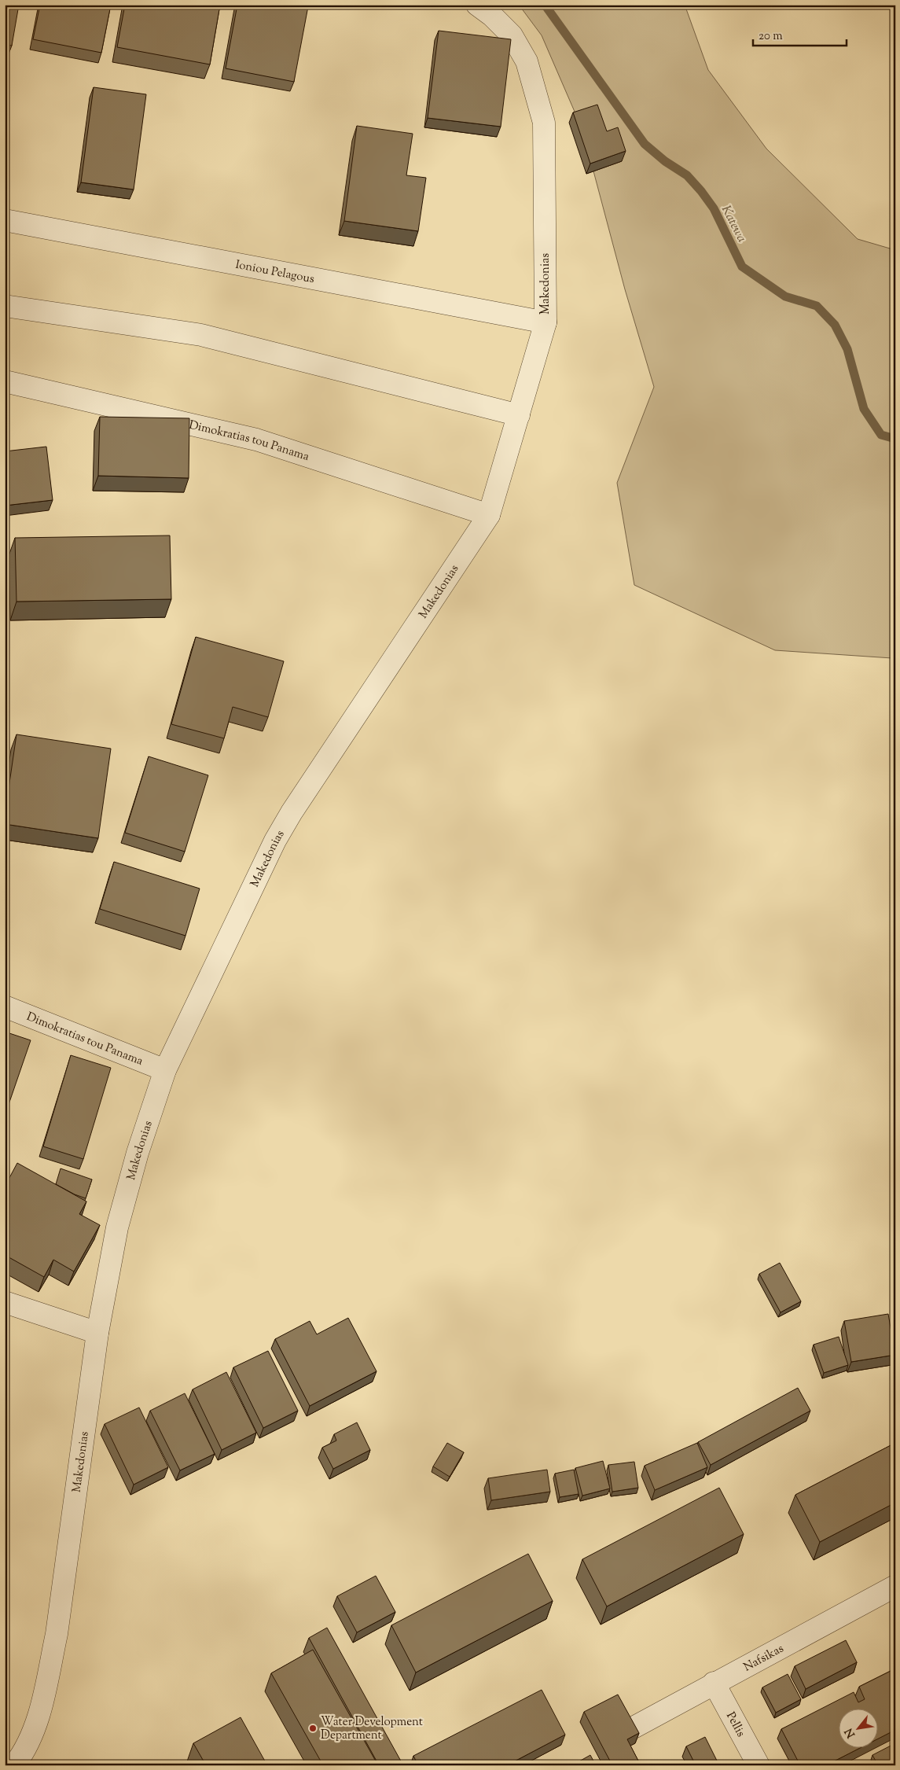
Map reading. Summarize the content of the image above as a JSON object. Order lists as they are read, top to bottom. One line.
{"streets":{"street":["Ioniou Pelagous","Makedonias","Dimokratias tou Panama","Nafsikas","Pellis"]},"crossings":[["Ioniou Pelagous","Makedonias"],["Makedonias","Dimokratias tou Panama"],["Nafsikas","Pellis"]],"water":["Katewa"],"places":["Water Development Department"],"scale_bar":"20 m","north":"bottom left"}
